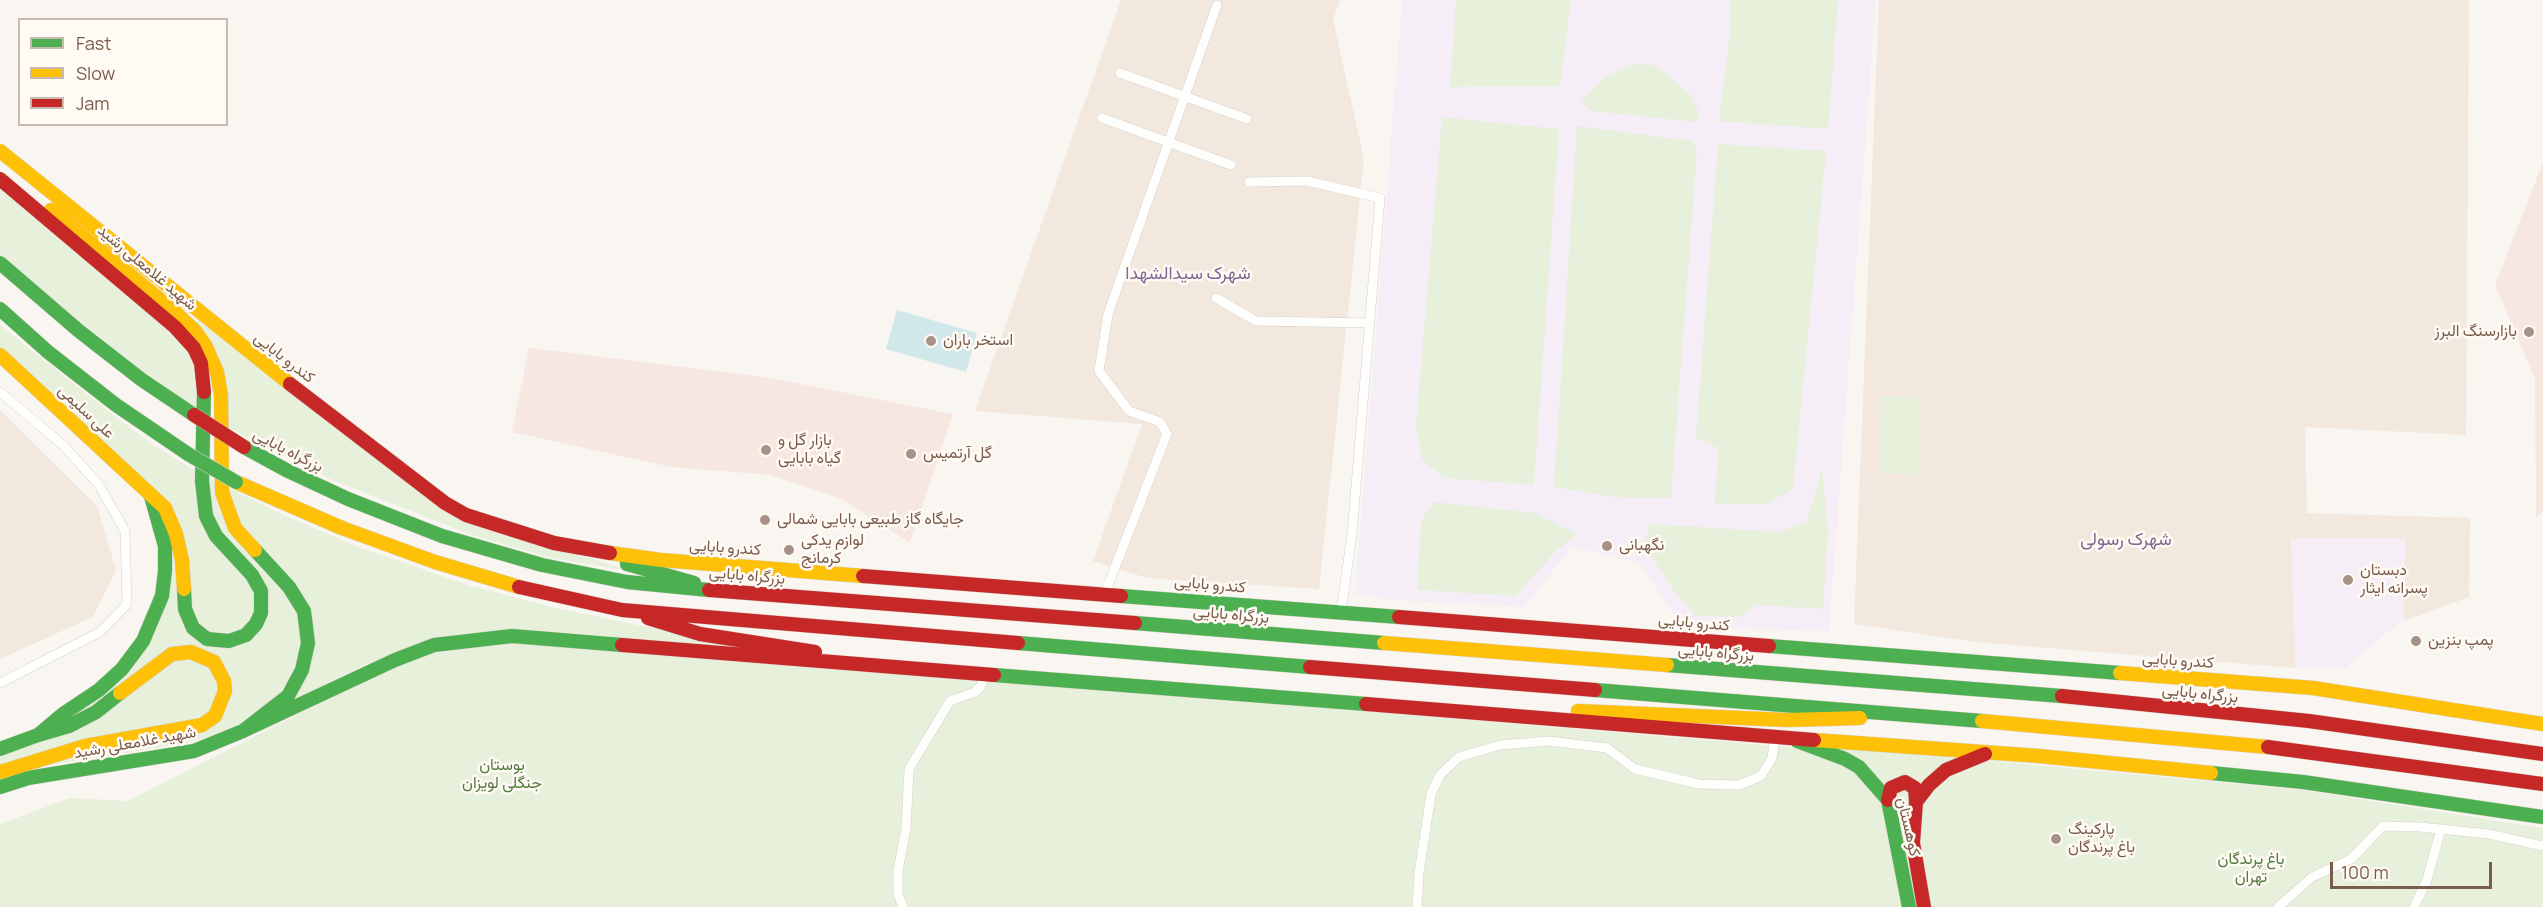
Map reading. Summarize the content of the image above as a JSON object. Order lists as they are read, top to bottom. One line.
{"streets":{"main road":["شهید غلامعلی رشید","کندرو بابایی","علی سلیمی","بزرگراه بابایی","کوهستان"]},"districts":["شهرک سیدالشهدا","شهرک رسولی"],"parks":["بوستان جنگلی لویزان","باغ پرندگان تهران"],"places":["بازارسنگ البرز","استخر باران","بازار گل و گیاه بابایی","گل آرتمیس","جایگاه گاز طبیعی بابایی شمالی","نگهبانی","لوازم یدکی کرمانج","دبستان پسرانه ایثار","پمپ بنزین","پارکینگ باغ پرندگان"],"legend":["Fast","Slow","Jam"],"scale_bar":"100 m"}
